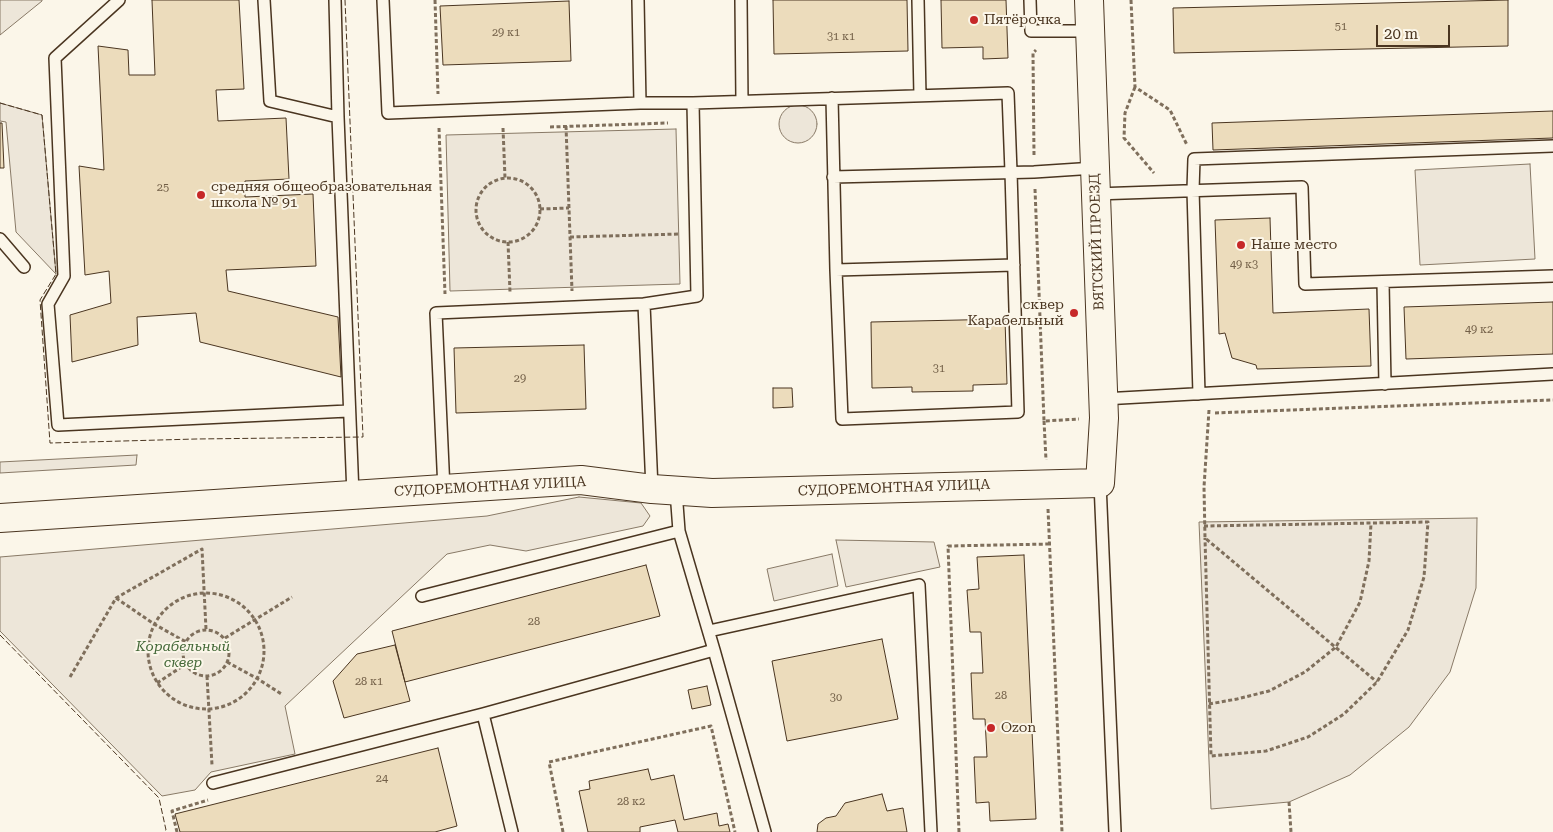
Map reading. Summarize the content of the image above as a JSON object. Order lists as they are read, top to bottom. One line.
{"streets":{"street":["ВЯТСКИЙ ПРОЕЗД","СУДОРЕМОНТНАЯ УЛИЦА"]},"crossings":[["ВЯТСКИЙ ПРОЕЗД","СУДОРЕМОНТНАЯ УЛИЦА"]],"parks":["Корабельный сквер"],"places":["Пятёрочка","средняя общеобразовательная школа № 91","Наше место","сквер Карабельный","Ozon"],"house_numbers":["51","29 к1","31 к1","25","49 к3","49 к2","31","29","28","28 к1","28","30","24","28 к2"],"scale_bar":"20 m"}
